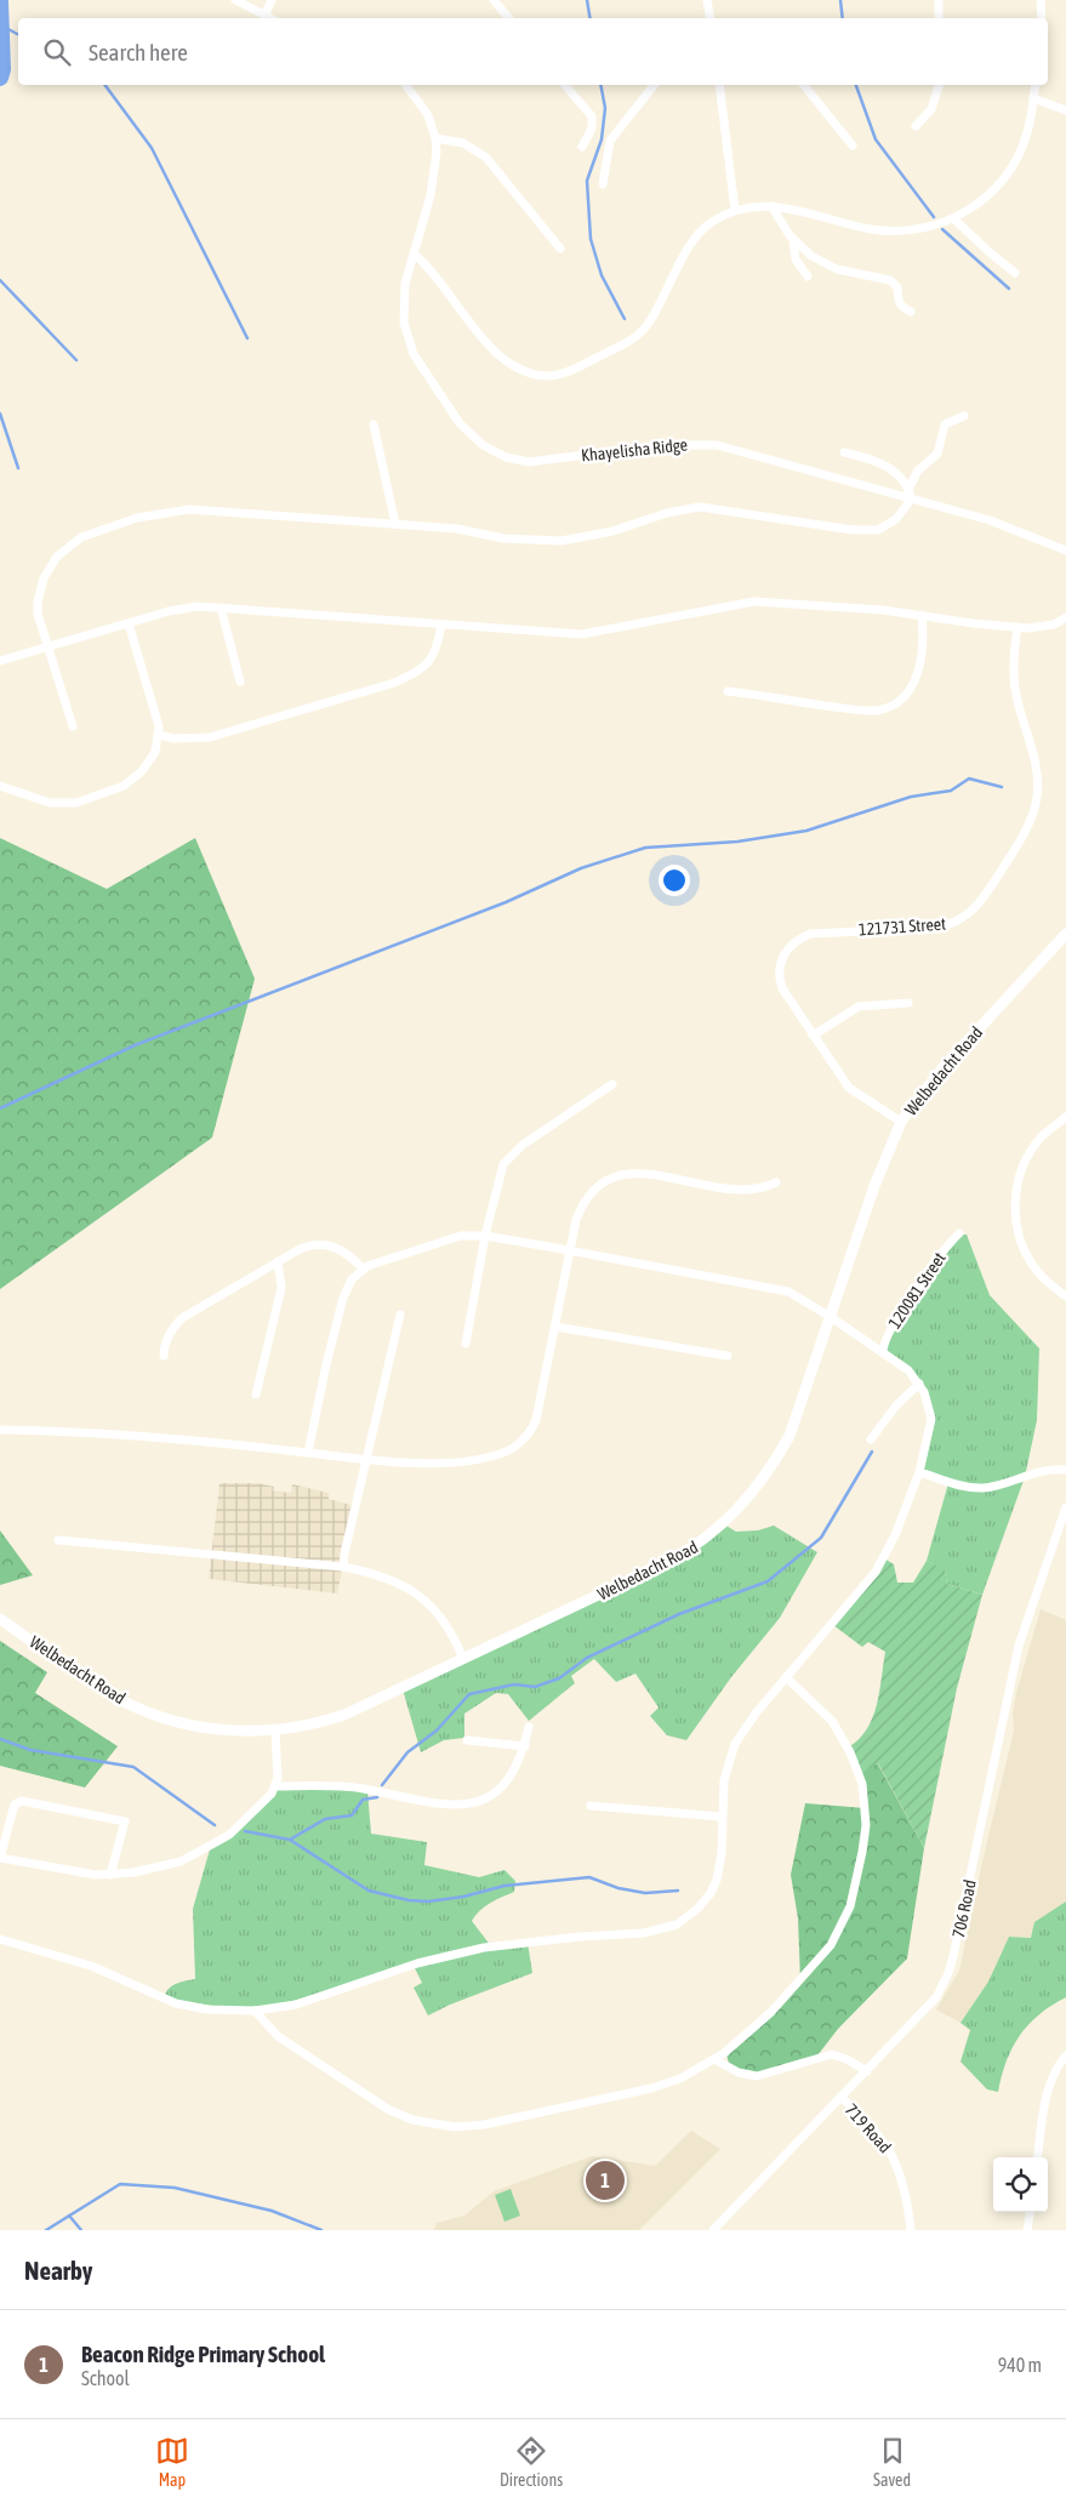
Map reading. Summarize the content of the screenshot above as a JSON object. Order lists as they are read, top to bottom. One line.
{"streets":{"street":["Khayelisha Ridge","121731 Street","Welbedacht Road","120081 Street","706 Road","719 Road"]},"crossings":[["121731 Street","Welbedacht Road"],["706 Road","719 Road"]],"page":{"search":"Search here","pins":"1","heading":"Nearby","list":[{"mark":"1","name":"Beacon Ridge Primary School","note":"School","value":"940 m"}],"nav":["Map","Directions","Saved"]}}
